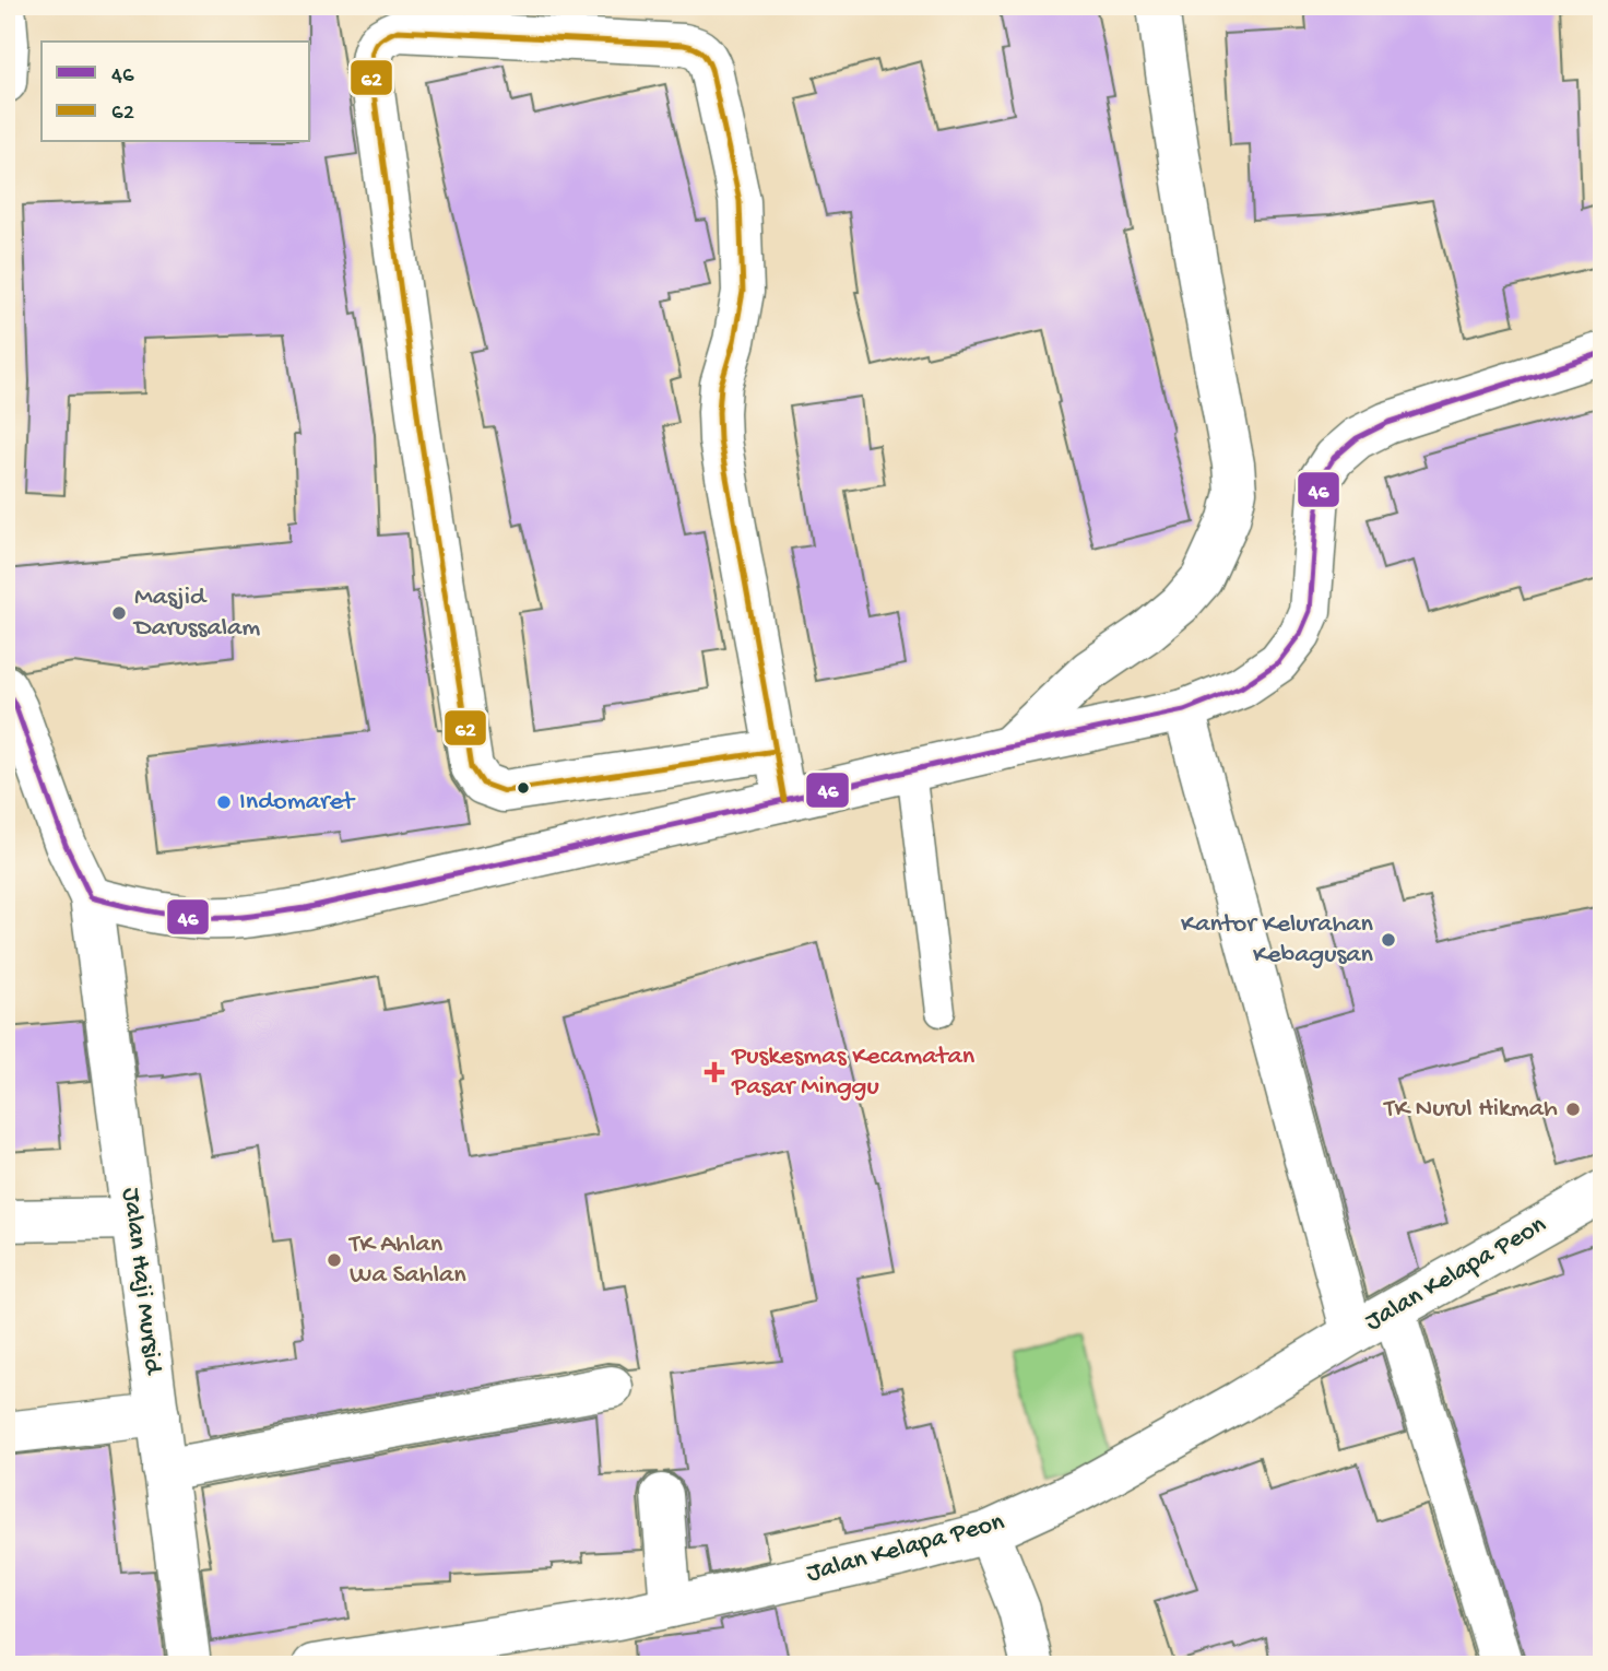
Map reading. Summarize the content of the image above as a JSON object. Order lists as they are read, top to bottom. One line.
{"streets":{"street":["Jalan Kelapa Peon","Jalan Haji Mursid"]},"places":{"other":["Masjid Darussalam","Indomaret","Kantor Kelurahan Kebagusan","TK Nurul Hikmah","TK Ahlan Wa Sahlan"],"health":["Puskesmas Kecamatan Pasar Minggu"]},"lines":["transit line 62","transit line 46"],"legend":["46","62"]}
